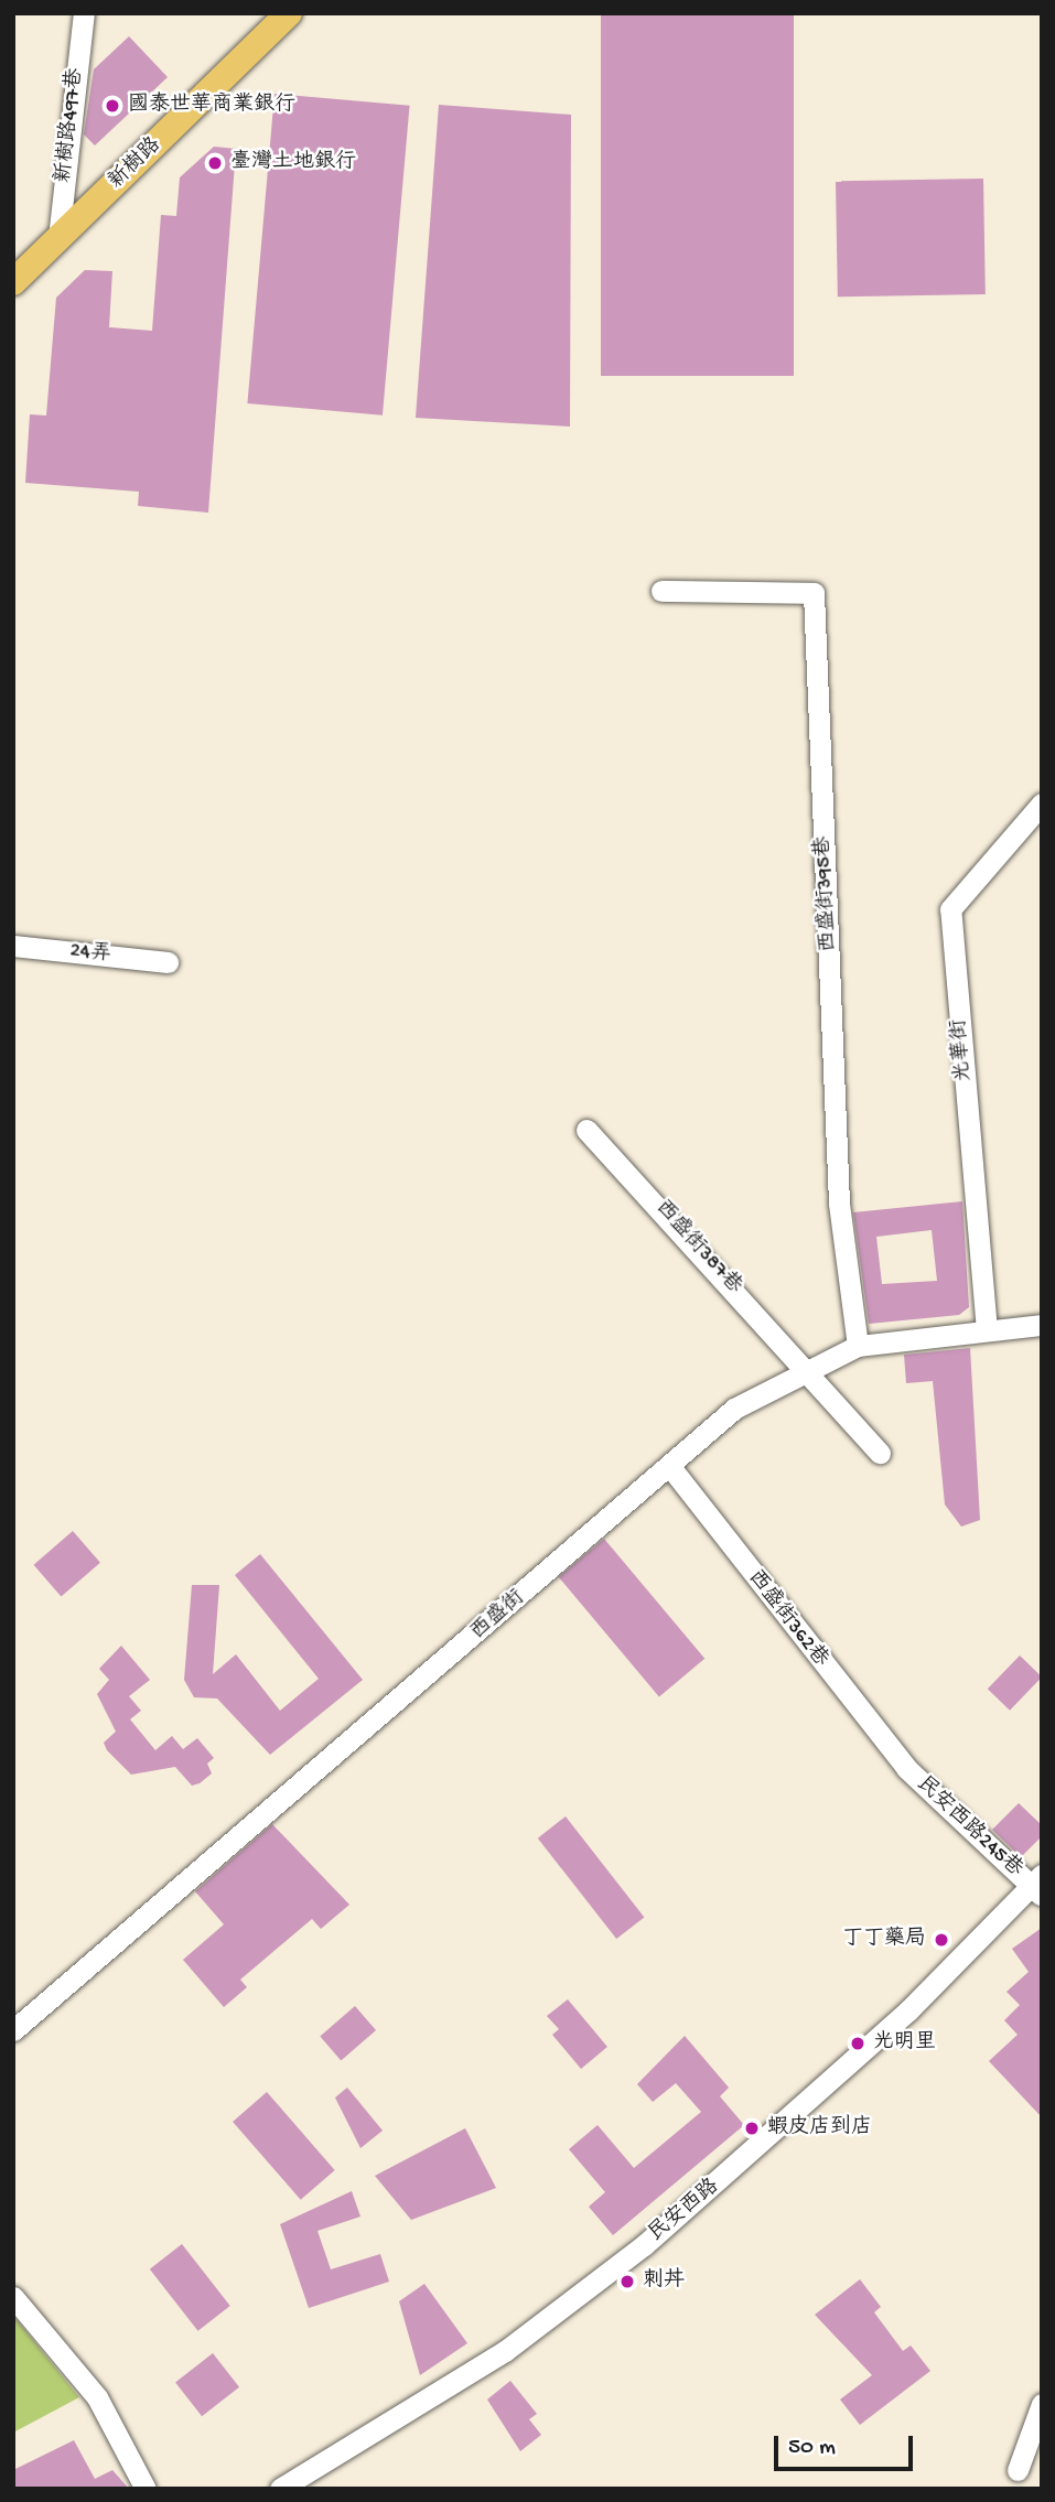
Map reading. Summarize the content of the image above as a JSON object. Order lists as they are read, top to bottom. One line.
{"streets":{"main road":["新樹路"],"street":["新樹路497巷","西盛街395巷","24弄","光華街","西盛街387巷","西盛街","西盛街362巷","民安西路245巷","民安西路"]},"crossings":[["新樹路497巷","新樹路"],["西盛街395巷","西盛街"],["光華街","西盛街"],["西盛街387巷","西盛街"],["西盛街","西盛街362巷"],["西盛街362巷","民安西路245巷"],["民安西路245巷","民安西路"]],"places":["國泰世華商業銀行","臺灣土地銀行","丁丁藥局","光明里","蝦皮店到店","刺丼"],"scale_bar":"50 m"}
